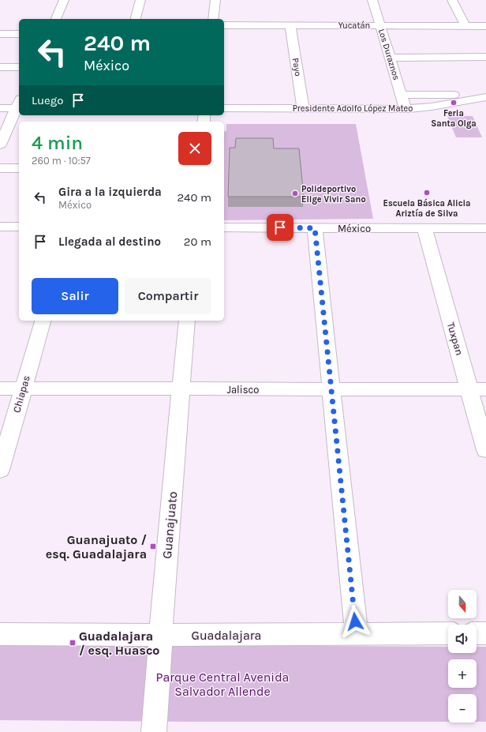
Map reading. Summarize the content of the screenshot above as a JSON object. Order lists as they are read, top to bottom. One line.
{"streets":{"street":["Yucatán","Los Duraznos","Payo","Presidente Adolfo López Mateo","México","Tuxpan","Jalisco","Chiapas","Guanajuato","Guadalajara"]},"crossings":[["Yucatán","Los Duraznos"],["Yucatán","Payo"],["Los Duraznos","Presidente Adolfo López Mateo"],["Payo","Presidente Adolfo López Mateo"],["México","Tuxpan"],["Tuxpan","Jalisco"],["Jalisco","Chiapas"],["Jalisco","Guanajuato"],["Guanajuato","Guadalajara"]],"parks":["Parque Central Avenida Salvador Allende"],"places":{"other":["Feria Santa Olga","Escuela Básica Alicia Ariztía de Silva","Polideportivo Elige Vivir Sano"],"transit":["Guanajuato / esq. Guadalajara","Guadalajara / esq. Huasco"]},"north":"bottom","page":{"turn":["240 m","México"],"then":"Luego","heading":["4 min","260 m · 10:57"],"list":[{"name":"Gira a la izquierda","note":"México","value":"240 m"},{"name":"Llegada al destino","value":"20 m"}],"buttons":["Salir","Compartir"],"map_buttons":["+","−"]}}
